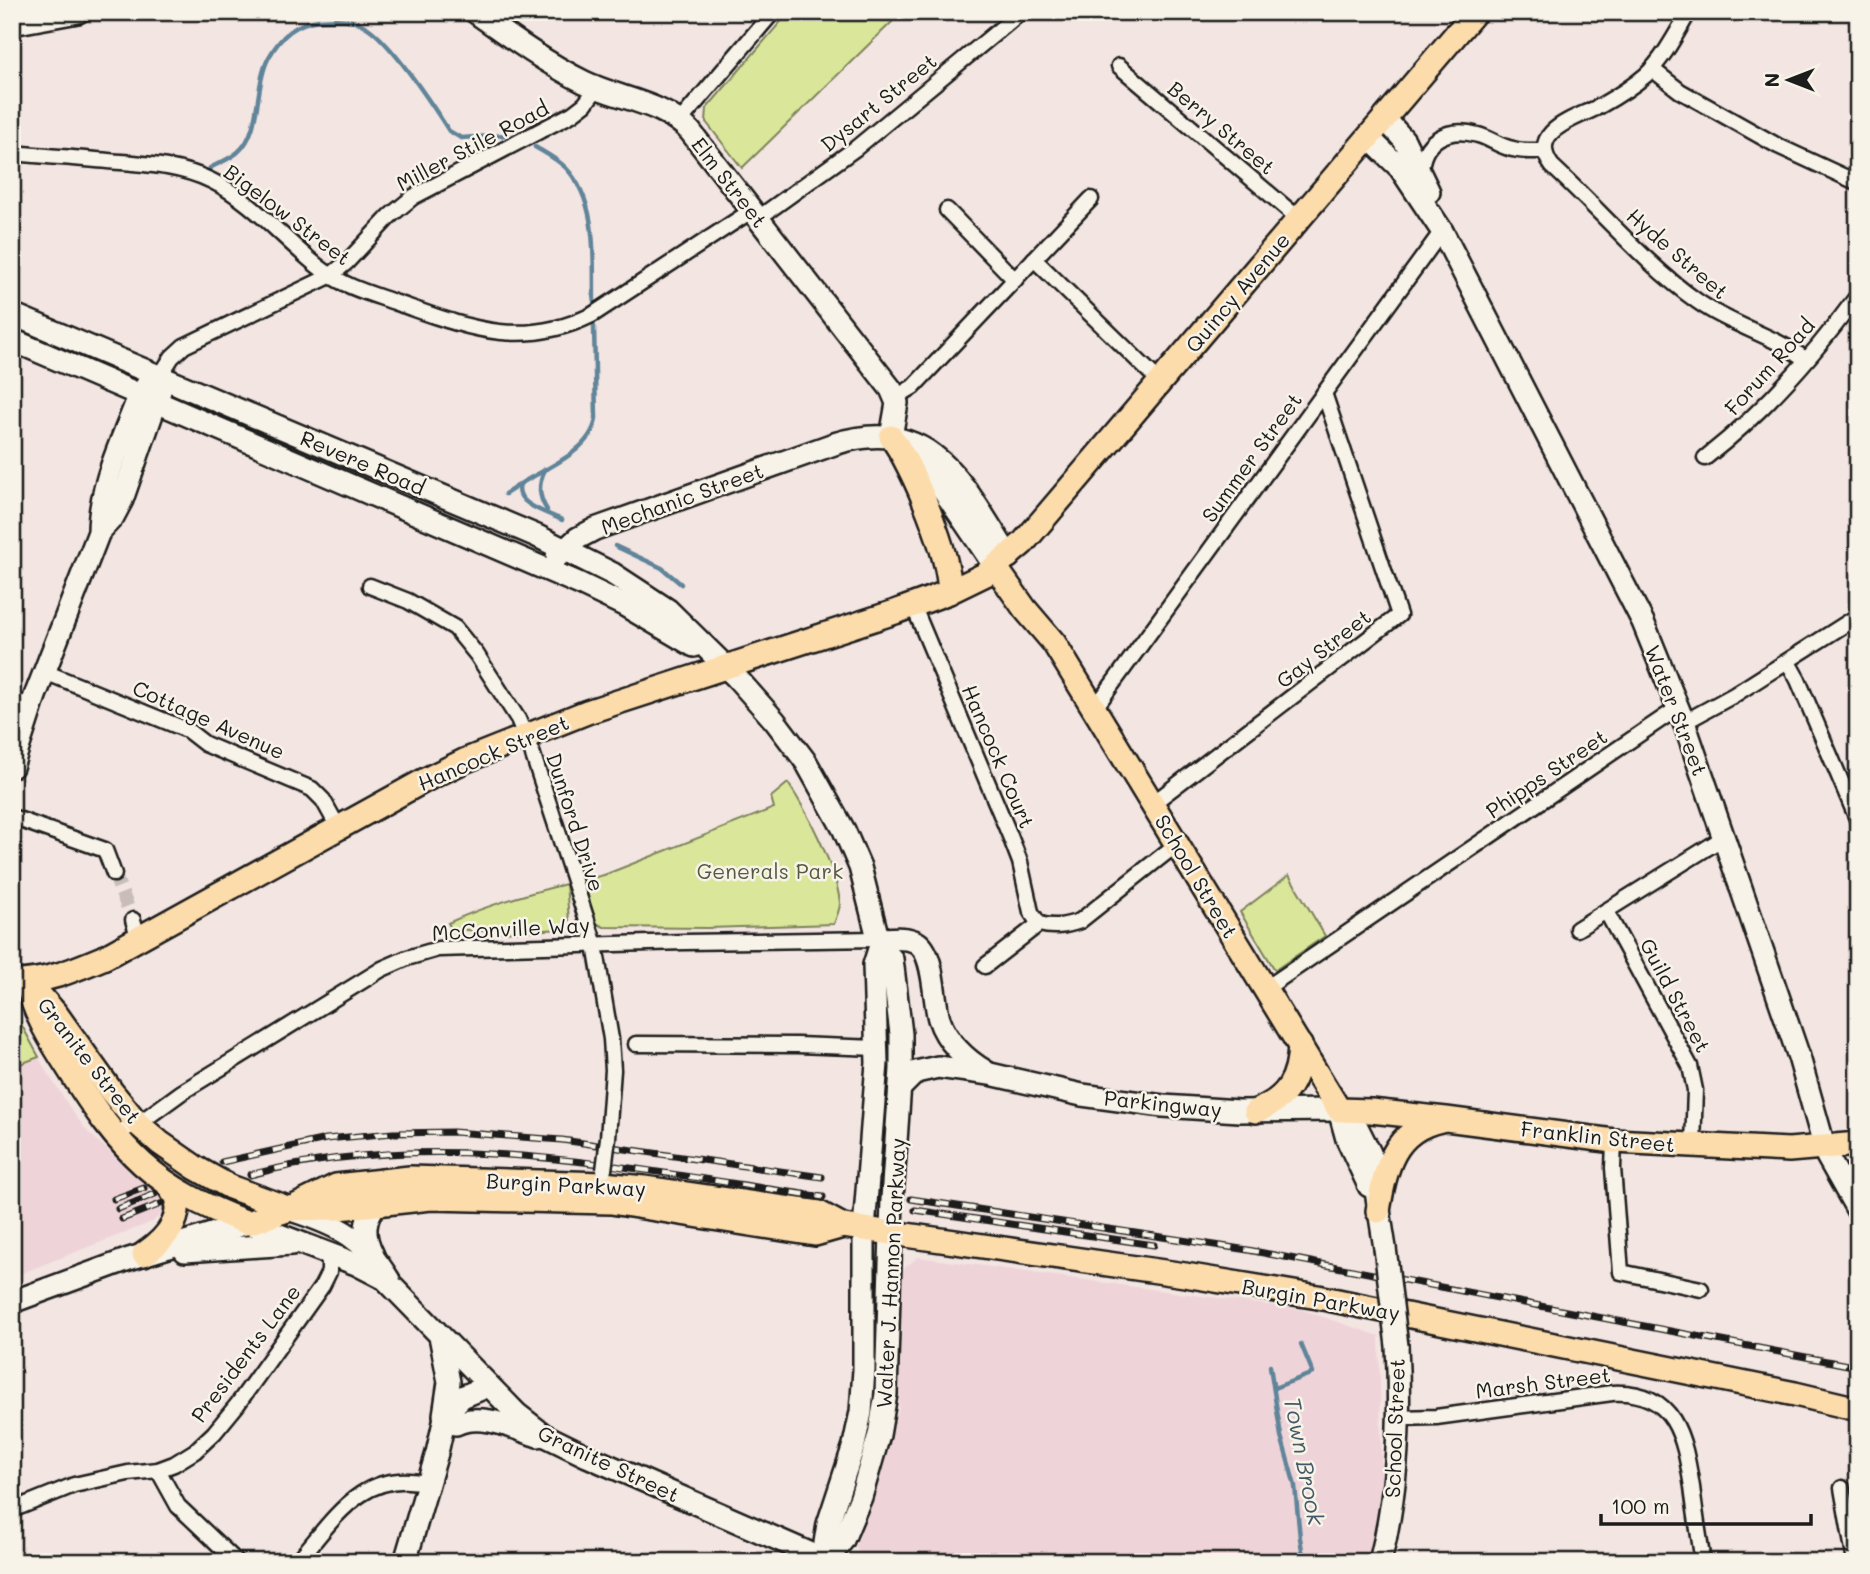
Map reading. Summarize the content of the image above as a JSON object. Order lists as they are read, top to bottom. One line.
{"streets":{"main road":["Elm Street","Quincy Avenue","Revere Road","Mechanic Street","Water Street","Hancock Street","School Street","Granite Street","Parkingway","Franklin Street","Burgin Parkway","Walter J. Hannon Parkway"],"street":["Dysart Street","Berry Street","Miller Stile Road","Bigelow Street","Hyde Street","Forum Road","Summer Street","Gay Street","Cottage Avenue","Hancock Court","Phipps Street","Dunford Drive","McConville Way","Guild Street","Presidents Lane","Marsh Street"]},"crossings":[["Dysart Street","Elm Street"],["Dysart Street","Bigelow Street"],["Berry Street","Quincy Avenue"],["Miller Stile Road","Elm Street"],["Miller Stile Road","Bigelow Street"],["Miller Stile Road","Revere Road"],["Elm Street","Bigelow Street"],["Hyde Street","Forum Road"],["Quincy Avenue","Water Street"],["Quincy Avenue","Hancock Street"],["Quincy Avenue","School Street"],["Summer Street","Gay Street"],["Summer Street","Water Street"],["Summer Street","School Street"],["Revere Road","Mechanic Street"],["Revere Road","Walter J. Hannon Parkway"],["Mechanic Street","Walter J. Hannon Parkway"],["Gay Street","School Street"],["Water Street","Phipps Street"],["Water Street","Franklin Street"],["Cottage Avenue","Hancock Street"],["Hancock Street","Hancock Court"],["Hancock Street","Dunford Drive"],["Hancock Street","School Street"],["Hancock Street","Granite Street"],["Hancock Street","Walter J. Hannon Parkway"],["Phipps Street","School Street"],["Dunford Drive","McConville Way"],["Dunford Drive","Burgin Parkway"],["School Street","Parkingway"],["School Street","Franklin Street"],["School Street","Marsh Street"],["McConville Way","Granite Street"],["McConville Way","Parkingway"],["McConville Way","Walter J. Hannon Parkway"],["Guild Street","Franklin Street"],["Granite Street","Burgin Parkway"],["Granite Street","Walter J. Hannon Parkway"],["Granite Street","Presidents Lane"],["Parkingway","Franklin Street"],["Parkingway","Walter J. Hannon Parkway"],["Burgin Parkway","Walter J. Hannon Parkway"]],"water":["Town Brook"],"parks":["Generals Park"],"scale_bar":"100 m","north":"left"}
